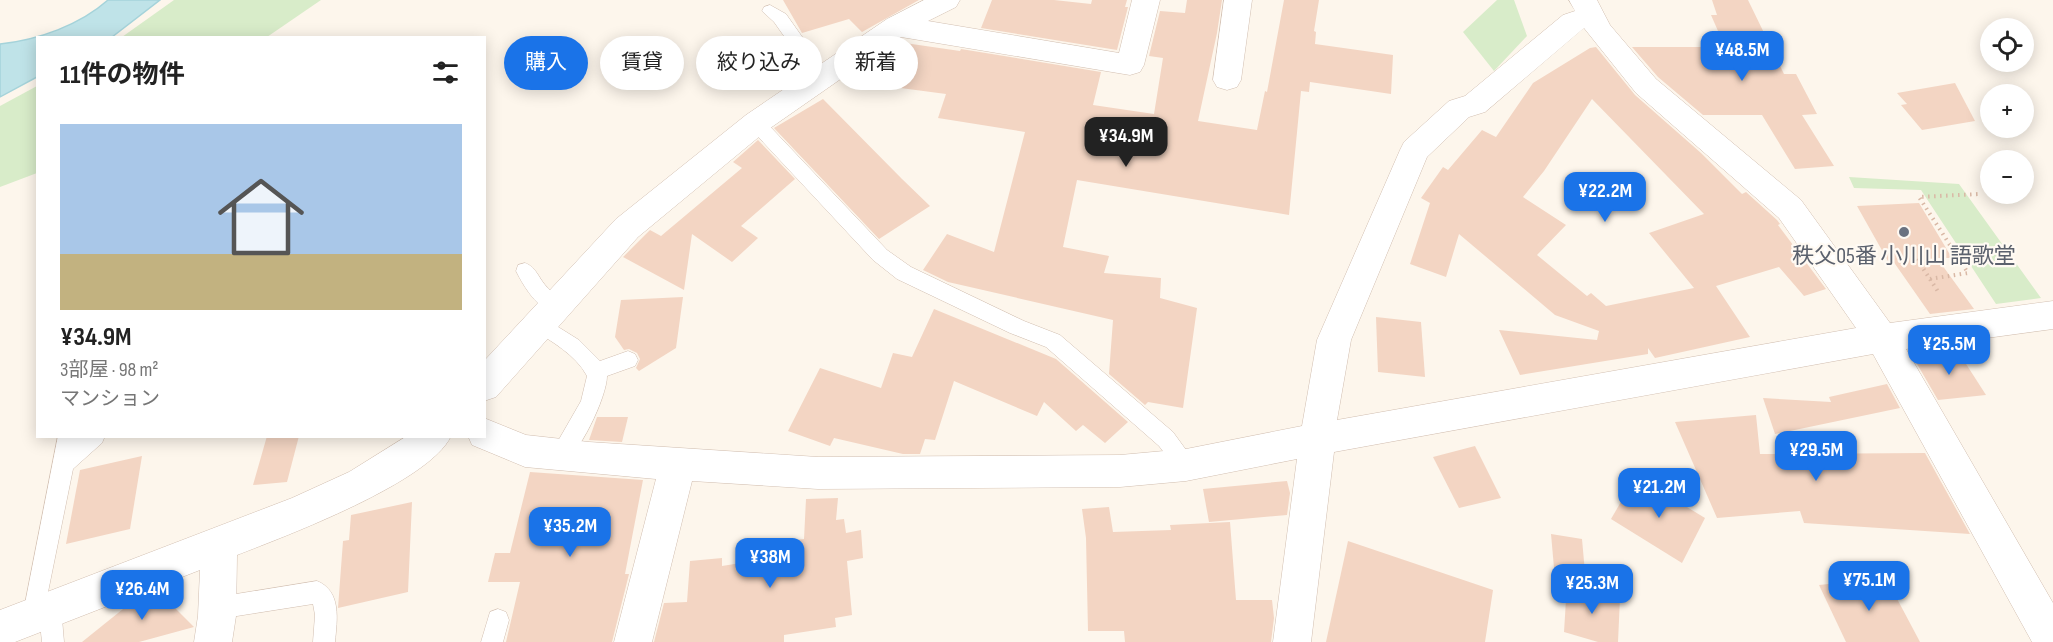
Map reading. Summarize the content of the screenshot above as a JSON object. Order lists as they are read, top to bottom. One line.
{"places":["秩父05番 小川山 語歌堂"],"page":{"map_buttons":["+","−"],"price":["¥48.5M","¥34.9M","¥22.2M","¥25.5M","¥29.5M","¥21.2M","¥35.2M","¥38M","¥75.1M","¥25.3M","¥26.4M"],"chip":["購入","賃貸","絞り込み","新着"],"heading":"11件の物件","list":[{"name":"¥34.9M","note":"3部屋 · 98 m² · マンション"}]}}
